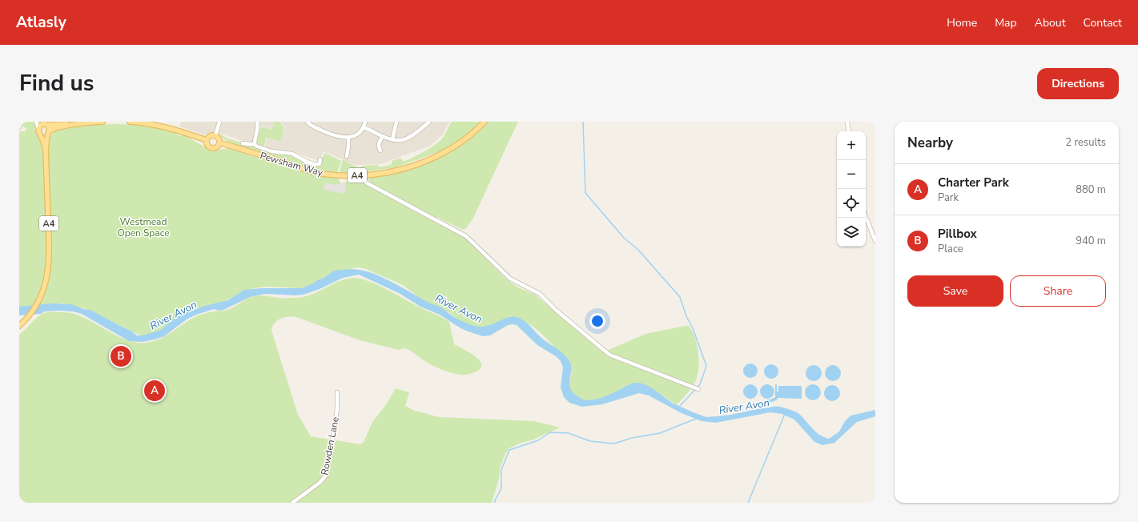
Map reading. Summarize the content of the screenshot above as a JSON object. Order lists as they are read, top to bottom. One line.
{"streets":{"main road":["Pewsham Way","A4"],"street":["Rowden Lane"]},"crossings":[["Pewsham Way","A4"]],"water":["River Avon"],"parks":["Westmead Open Space"],"page":{"header":"Atlasly","nav":["Home","Map","About","Contact"],"title":"Find us","buttons":["Directions",["Save","Share"]],"heading":["Nearby","2 results"],"map_buttons":["+","−"],"list":[{"mark":"A","name":"Charter Park","note":"Park","value":"880 m"},{"mark":"B","name":"Pillbox","note":"Place","value":"940 m"}],"pins":["B","A"]}}
